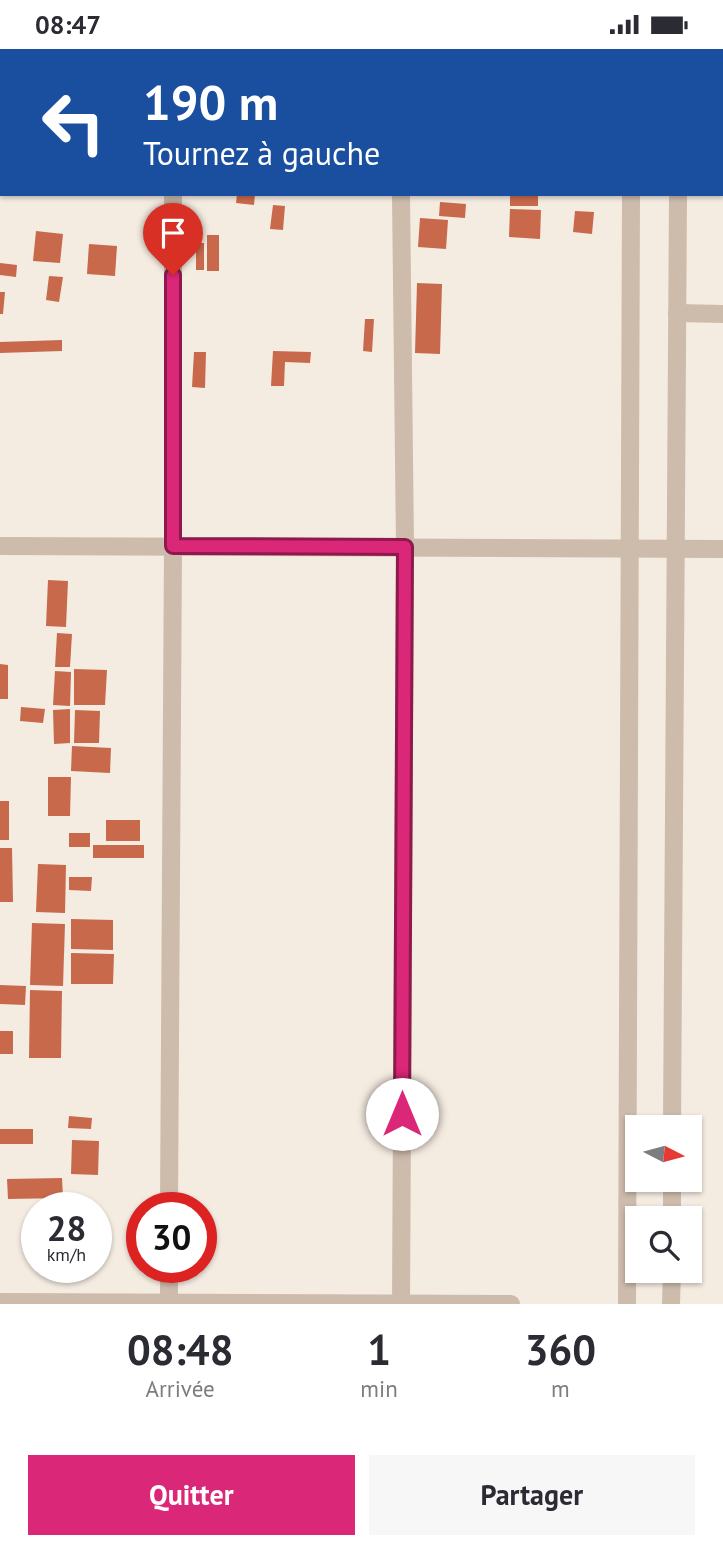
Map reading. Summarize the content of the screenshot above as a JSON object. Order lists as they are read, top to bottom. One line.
{"north":"right","page":{"status":"08:47","turn":["190 m","Tournez à gauche"],"speed":"28 km/h","limit":"30","eta":["08:48","Arrivée","1","min","360","m"],"buttons":["Quitter","Partager"]}}
